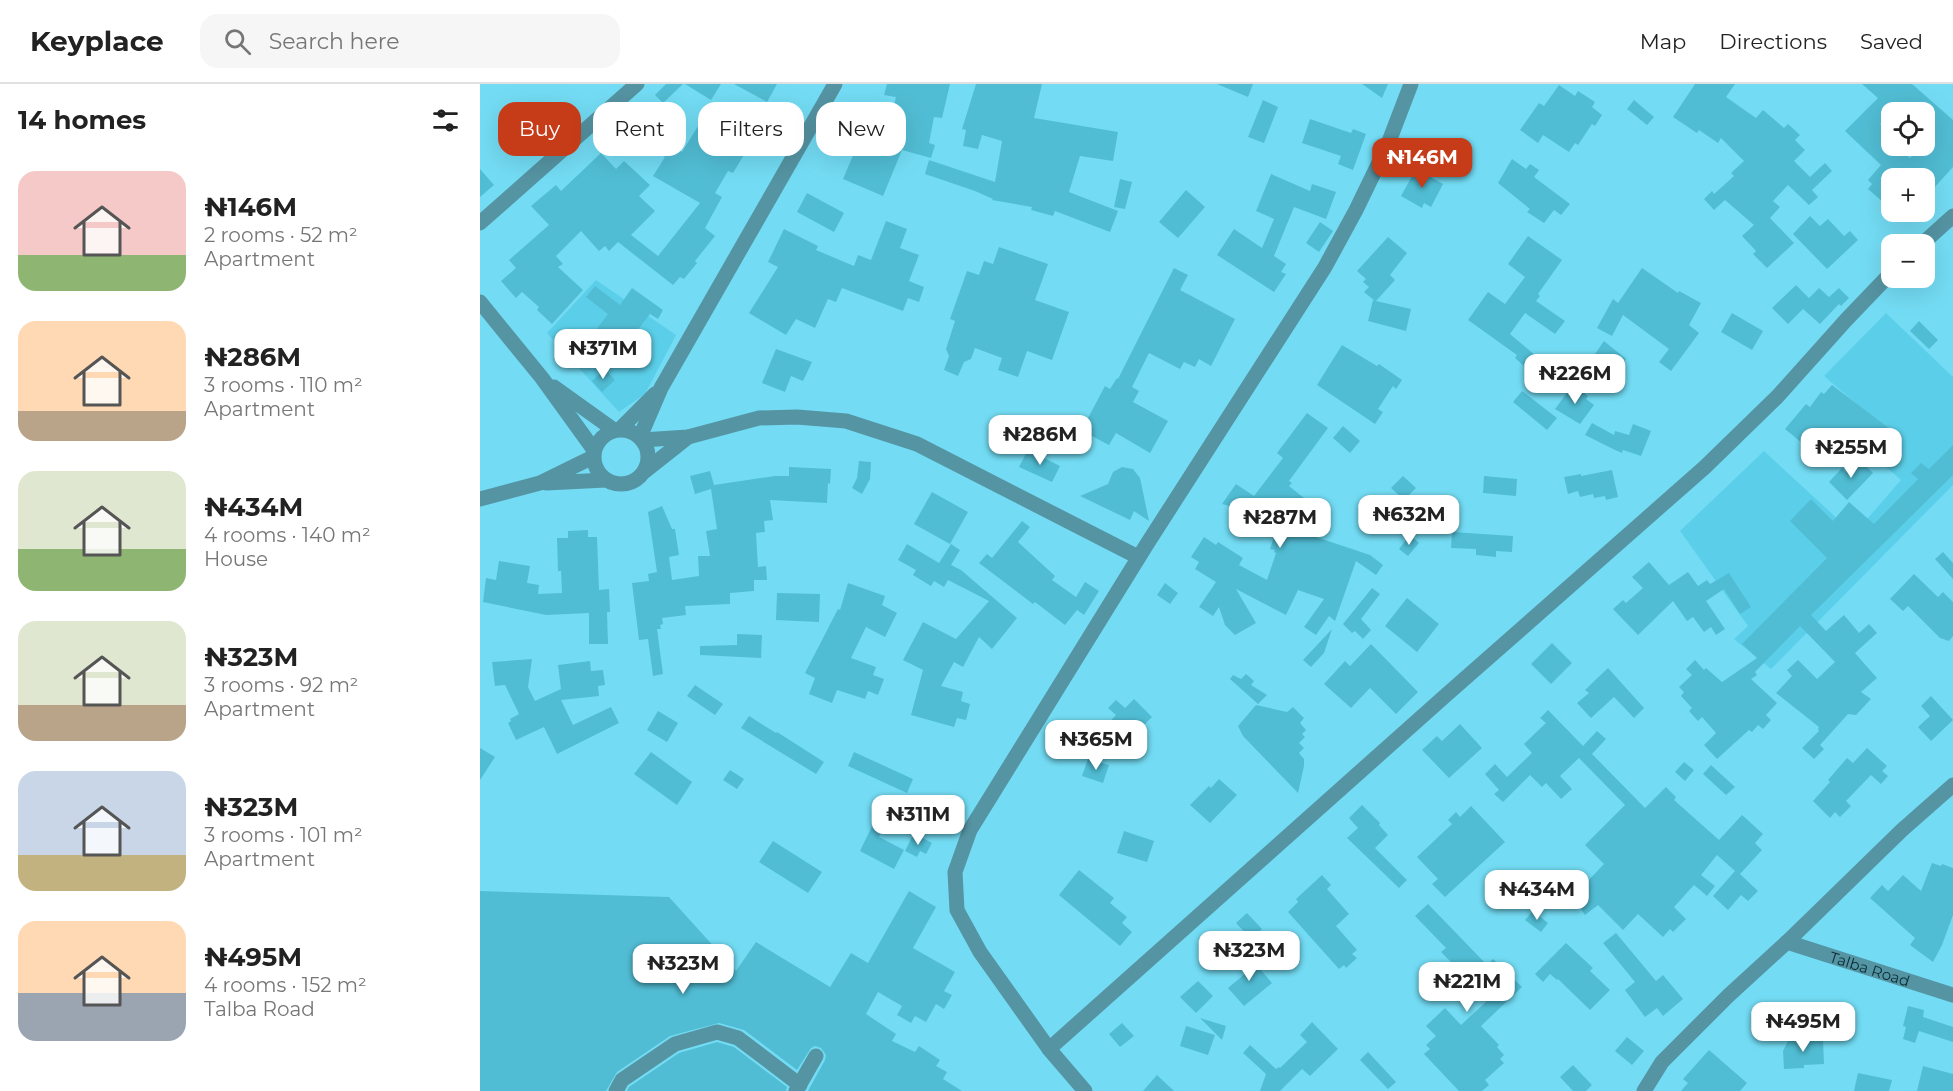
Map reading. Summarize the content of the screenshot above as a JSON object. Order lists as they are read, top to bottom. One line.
{"streets":{"street":["Talba Road"]},"page":{"header":"Keyplace","search":"Search here","nav":["Map","Directions","Saved"],"heading":"14 homes","map_buttons":["+","−"],"chip":["Buy","Rent","Filters","New"],"price":["₦146M","₦371M","₦226M","₦286M","₦255M","₦632M","₦287M","₦365M","₦311M","₦434M","₦323M","₦323M","₦221M","₦495M"],"list":[{"name":"₦146M","note":"2 rooms · 52 m² · Apartment"},{"name":"₦286M","note":"3 rooms · 110 m² · Apartment"},{"name":"₦434M","note":"4 rooms · 140 m² · House"},{"name":"₦323M","note":"3 rooms · 92 m² · Apartment"},{"name":"₦323M","note":"3 rooms · 101 m² · Apartment"},{"name":"₦495M","note":"4 rooms · 152 m² · Talba Road"}]}}
